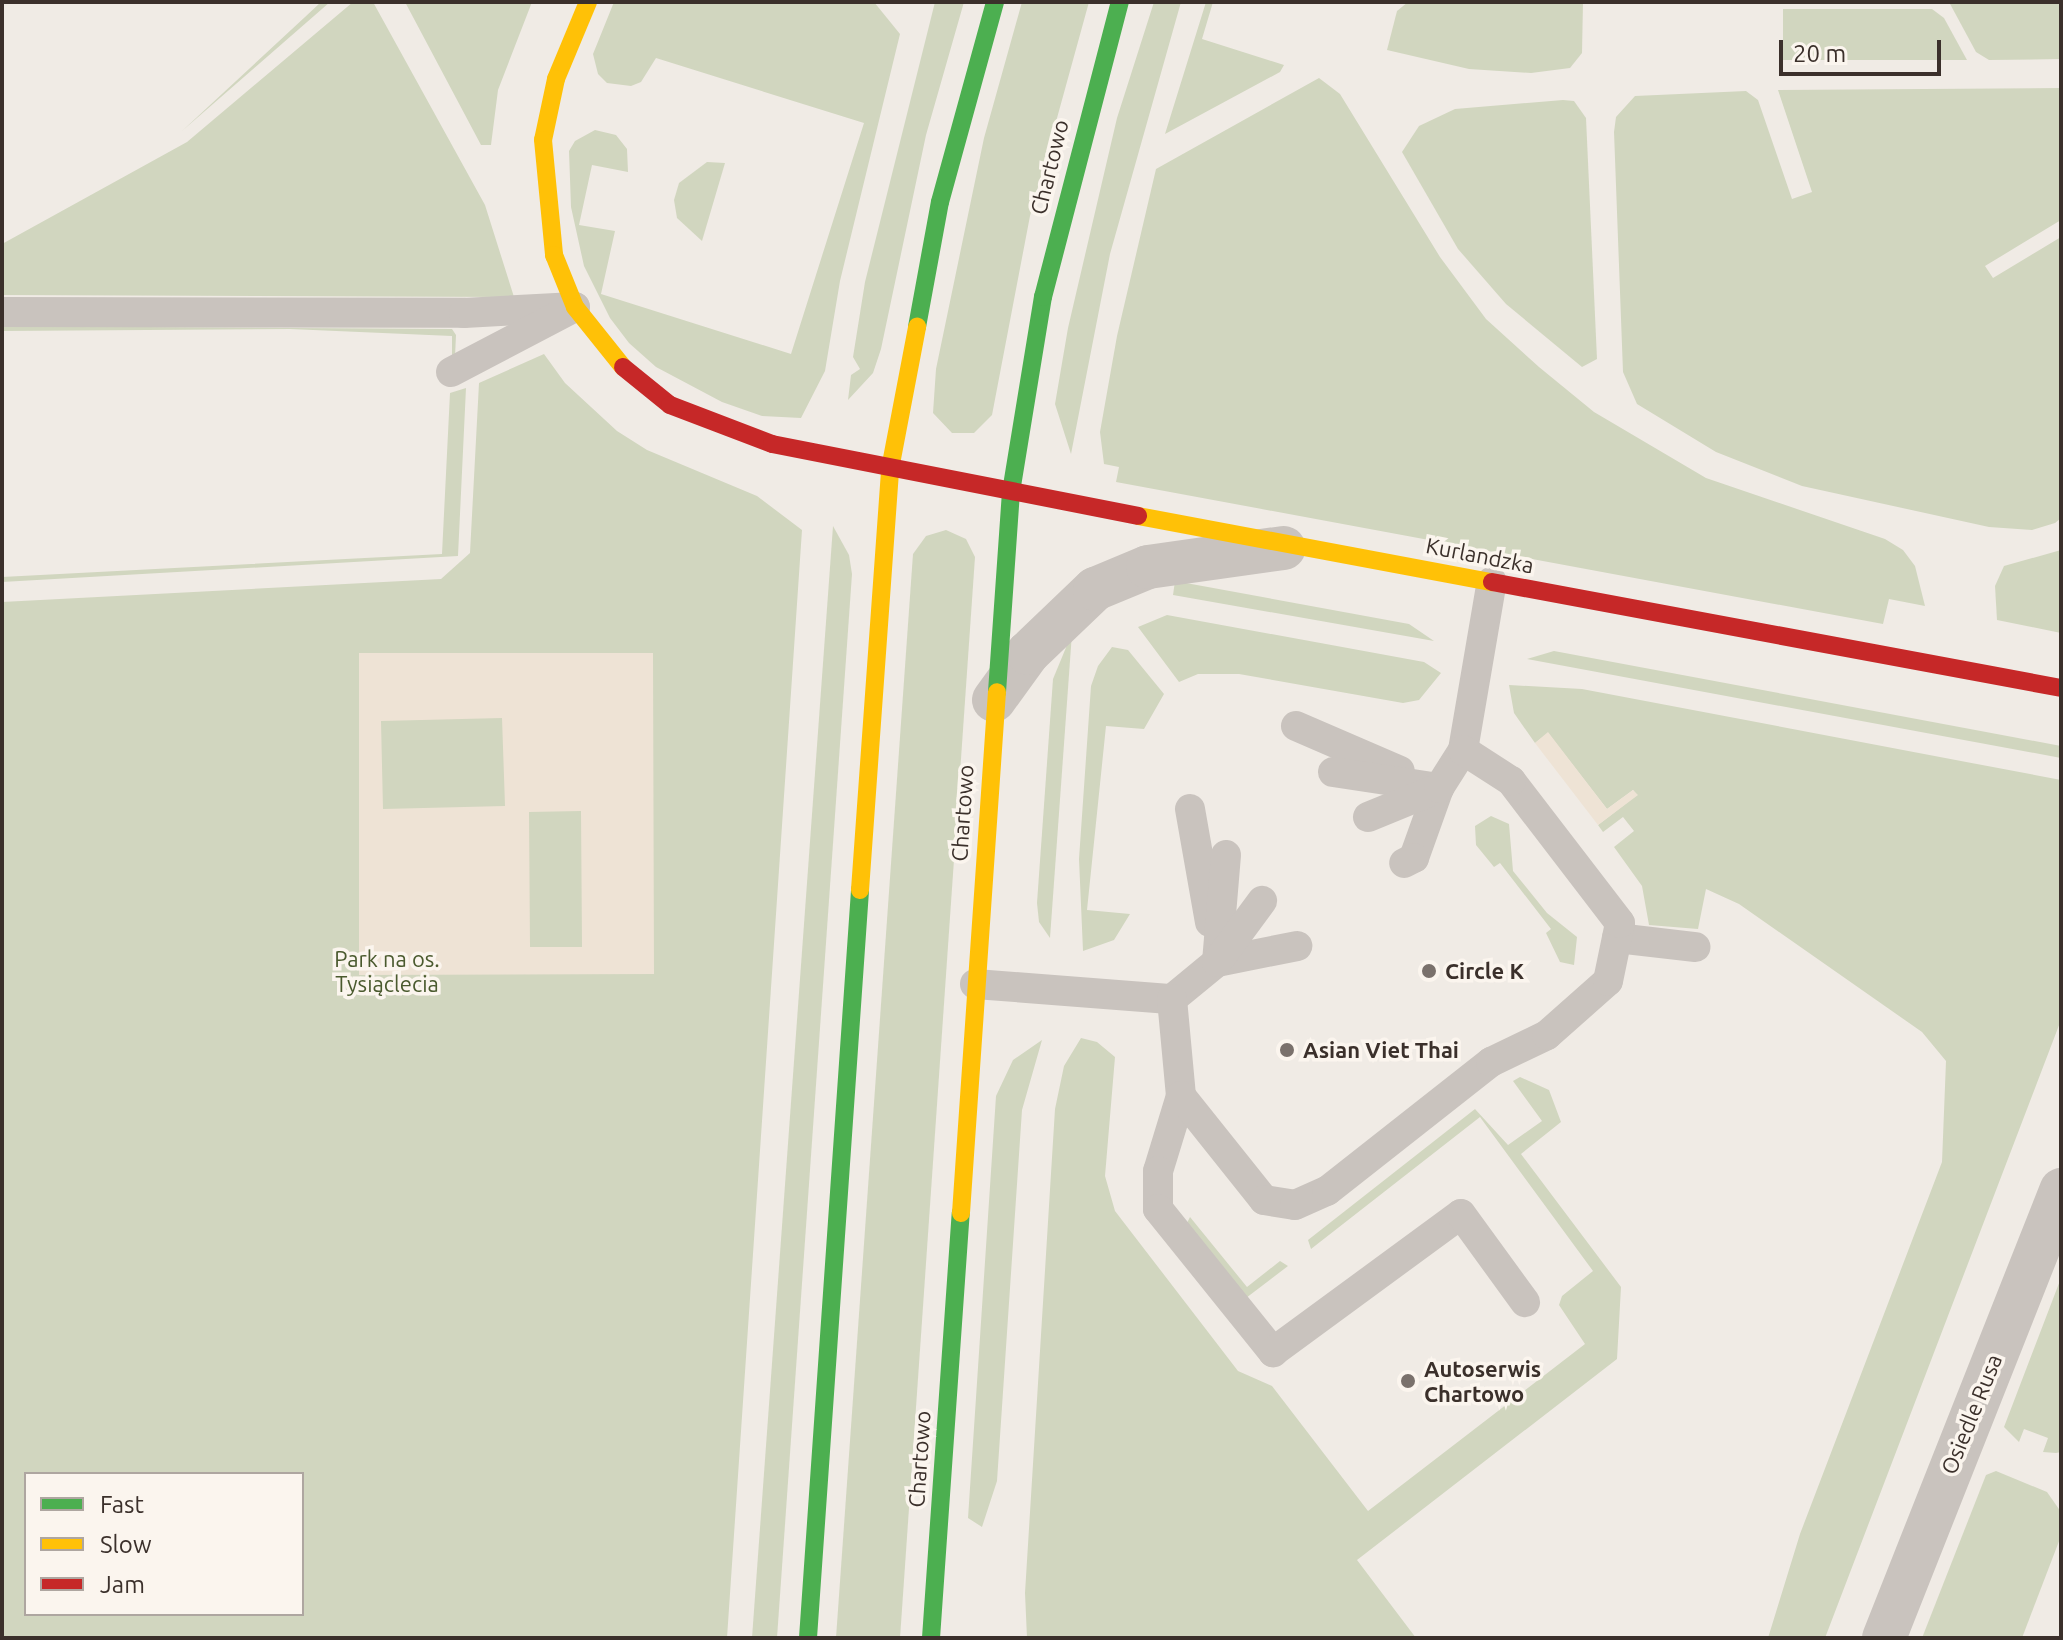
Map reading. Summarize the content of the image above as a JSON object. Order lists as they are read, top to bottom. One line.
{"streets":{"street":["Chartowo","Kurlandzka","Osiedle Rusa"]},"crossings":[["Chartowo","Kurlandzka"]],"parks":["Park na os. Tysiąclecia"],"places":["Circle K","Asian Viet Thai","Autoserwis Chartowo"],"legend":["Fast","Slow","Jam"],"scale_bar":"20 m"}
